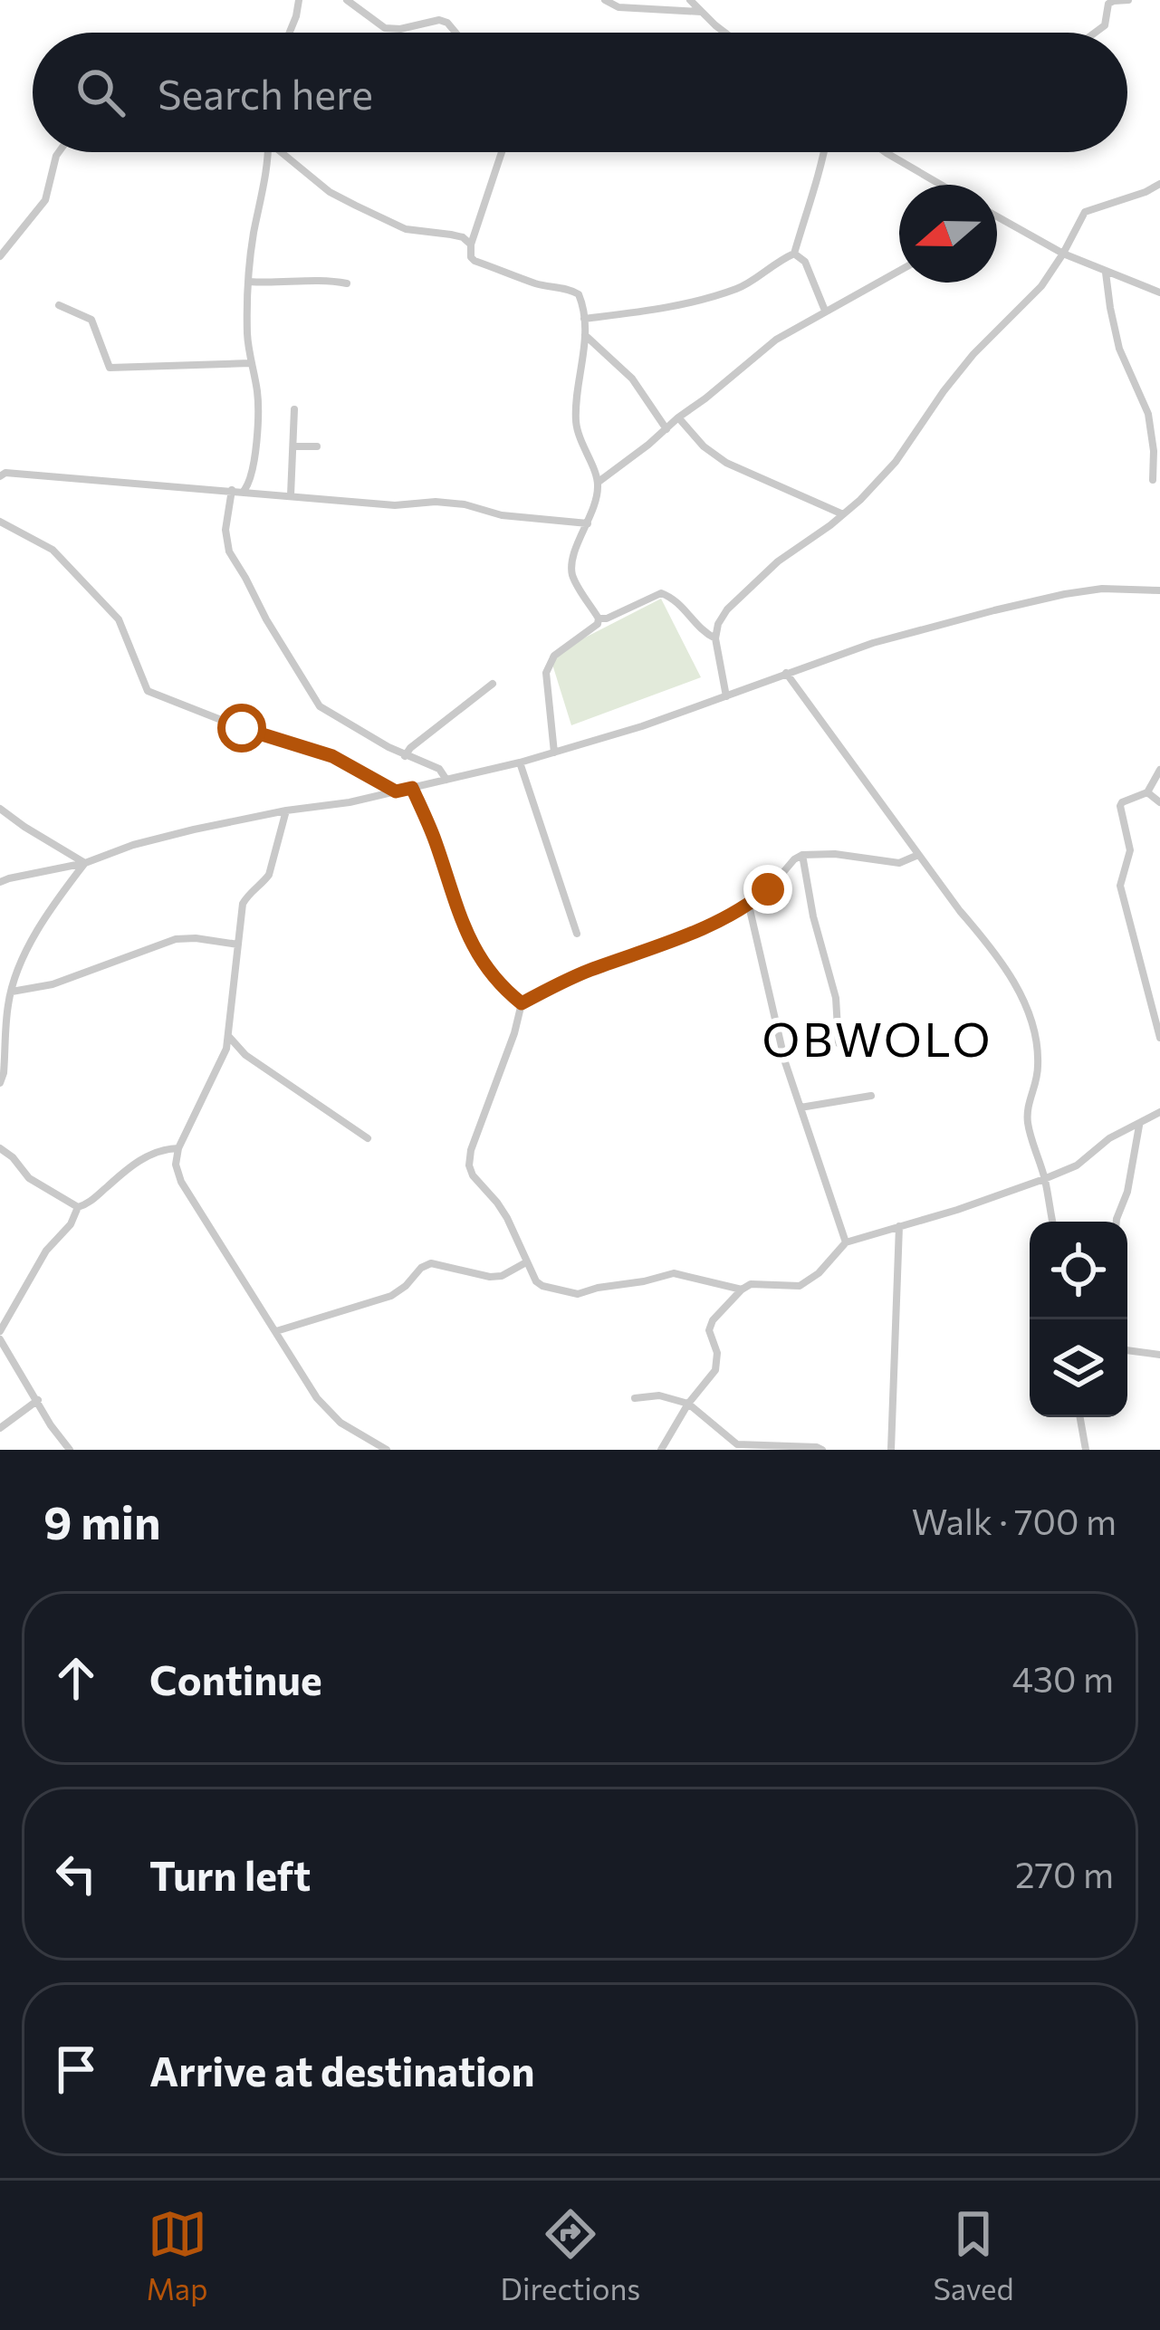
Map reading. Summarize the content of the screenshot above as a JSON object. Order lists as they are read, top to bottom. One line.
{"districts":["OBWOLO"],"north":"left","page":{"search":"Search here","heading":["9 min","Walk · 700 m"],"list":[["Continue","430 m"],["Turn left","270 m"],"Arrive at destination"],"nav":["Map","Directions","Saved"]}}
